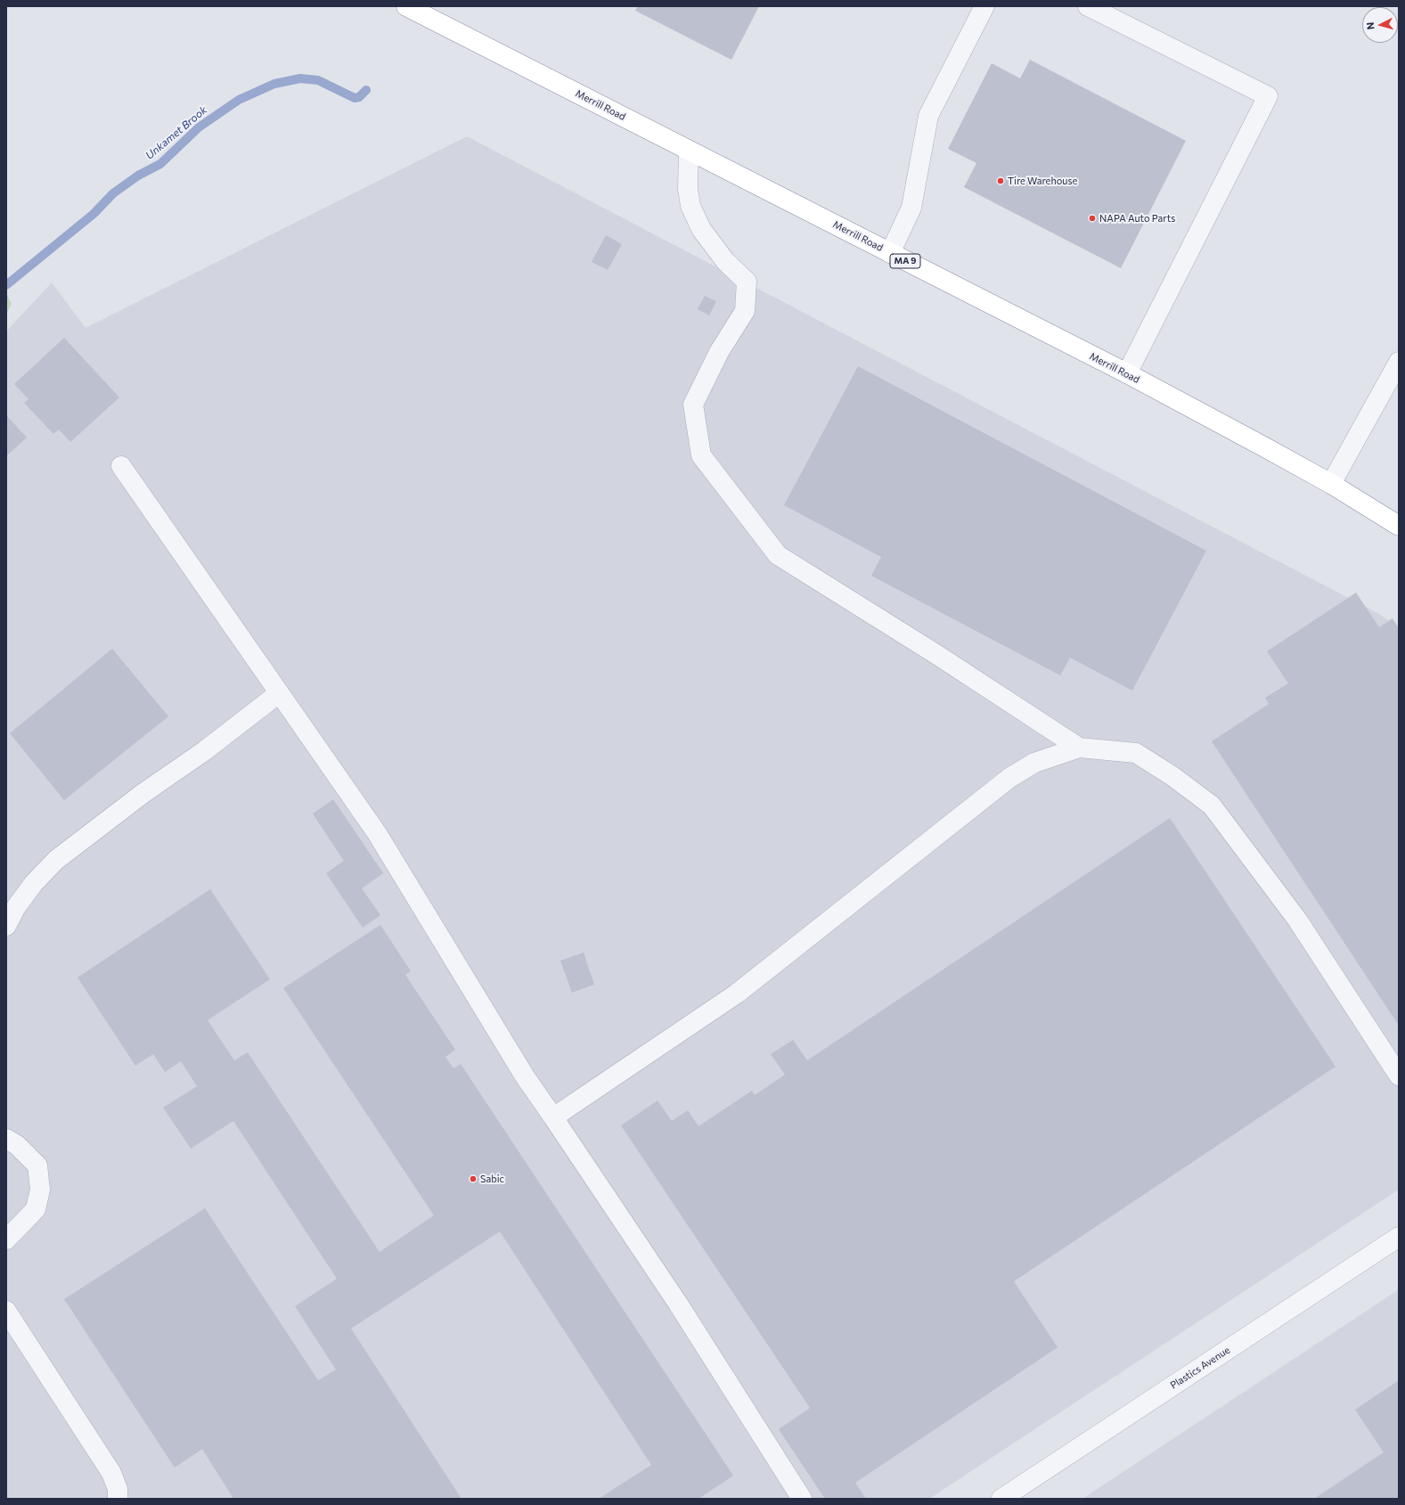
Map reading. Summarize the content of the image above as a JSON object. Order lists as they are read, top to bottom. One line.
{"streets":{"highway":["Merrill Road","MA 9"],"street":["Plastics Avenue"]},"water":["Unkamet Brook"],"places":["Tire Warehouse","NAPA Auto Parts","Sabic"],"north":"left"}
